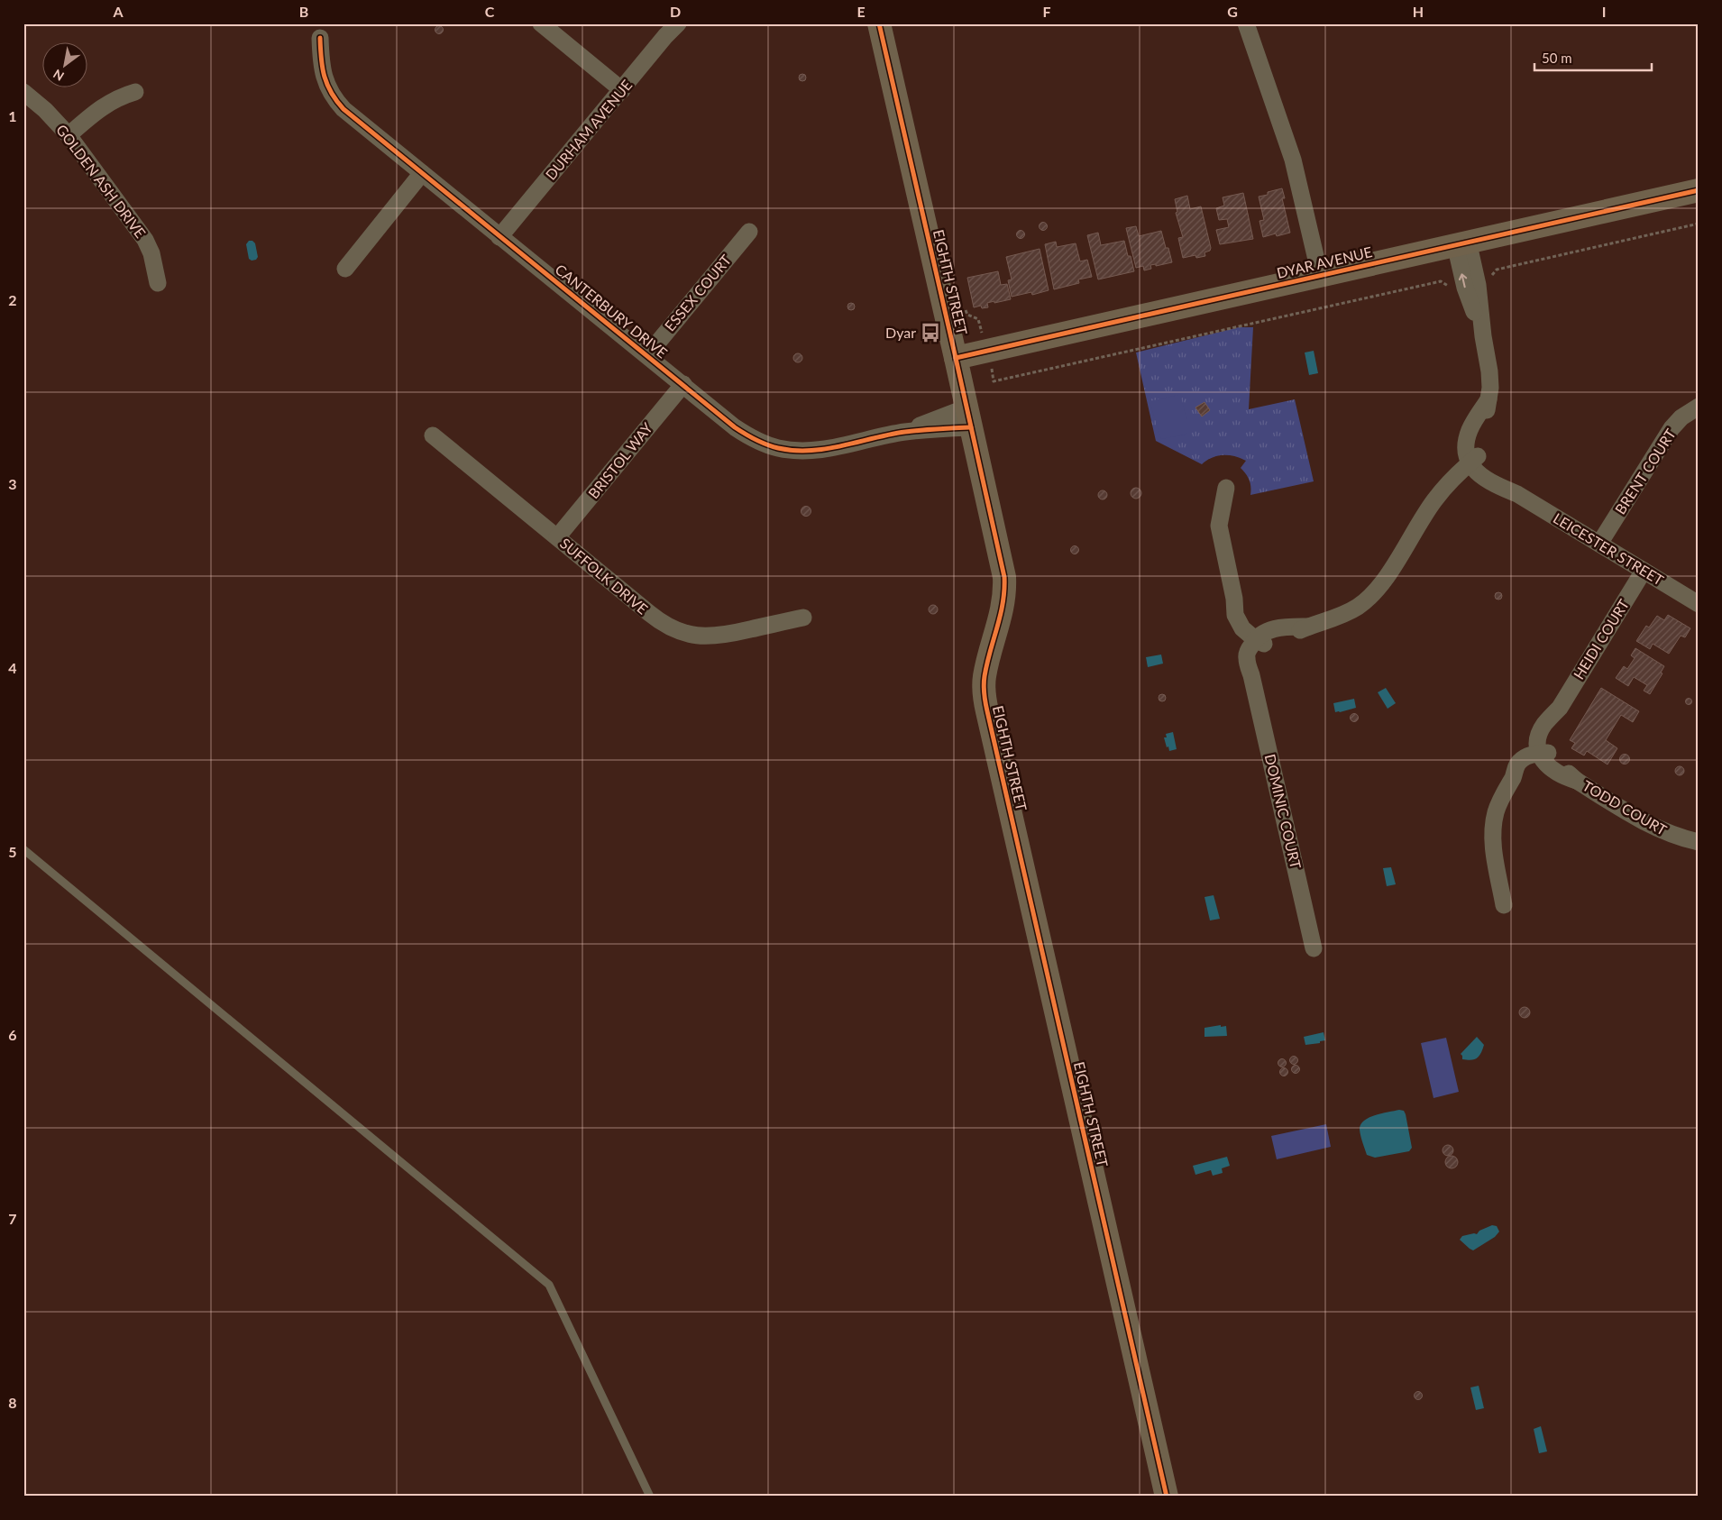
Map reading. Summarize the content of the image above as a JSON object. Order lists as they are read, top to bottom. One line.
{"streets":{"street":["DURHAM AVENUE","GOLDEN ASH DRIVE","DYAR AVENUE","EIGHTH STREET","ESSEX COURT","CANTERBURY DRIVE","BRISTOL WAY","BRENT COURT","LEICESTER STREET","SUFFOLK DRIVE","HEIDI COURT","TODD COURT","DOMINIC COURT"]},"crossings":[["DURHAM AVENUE","CANTERBURY DRIVE"],["DYAR AVENUE","EIGHTH STREET"],["EIGHTH STREET","CANTERBURY DRIVE"],["ESSEX COURT","CANTERBURY DRIVE"],["CANTERBURY DRIVE","BRISTOL WAY"],["BRISTOL WAY","SUFFOLK DRIVE"],["BRENT COURT","LEICESTER STREET"],["LEICESTER STREET","HEIDI COURT"],["HEIDI COURT","TODD COURT"]],"places":{"bus stop":["Dyar"]},"scale_bar":"50 m","north":"bottom left","grid":{"columns":["A","B","C","D","E","F","G","H","I"],"rows":["1","2","3","4","5","6","7","8"]}}
